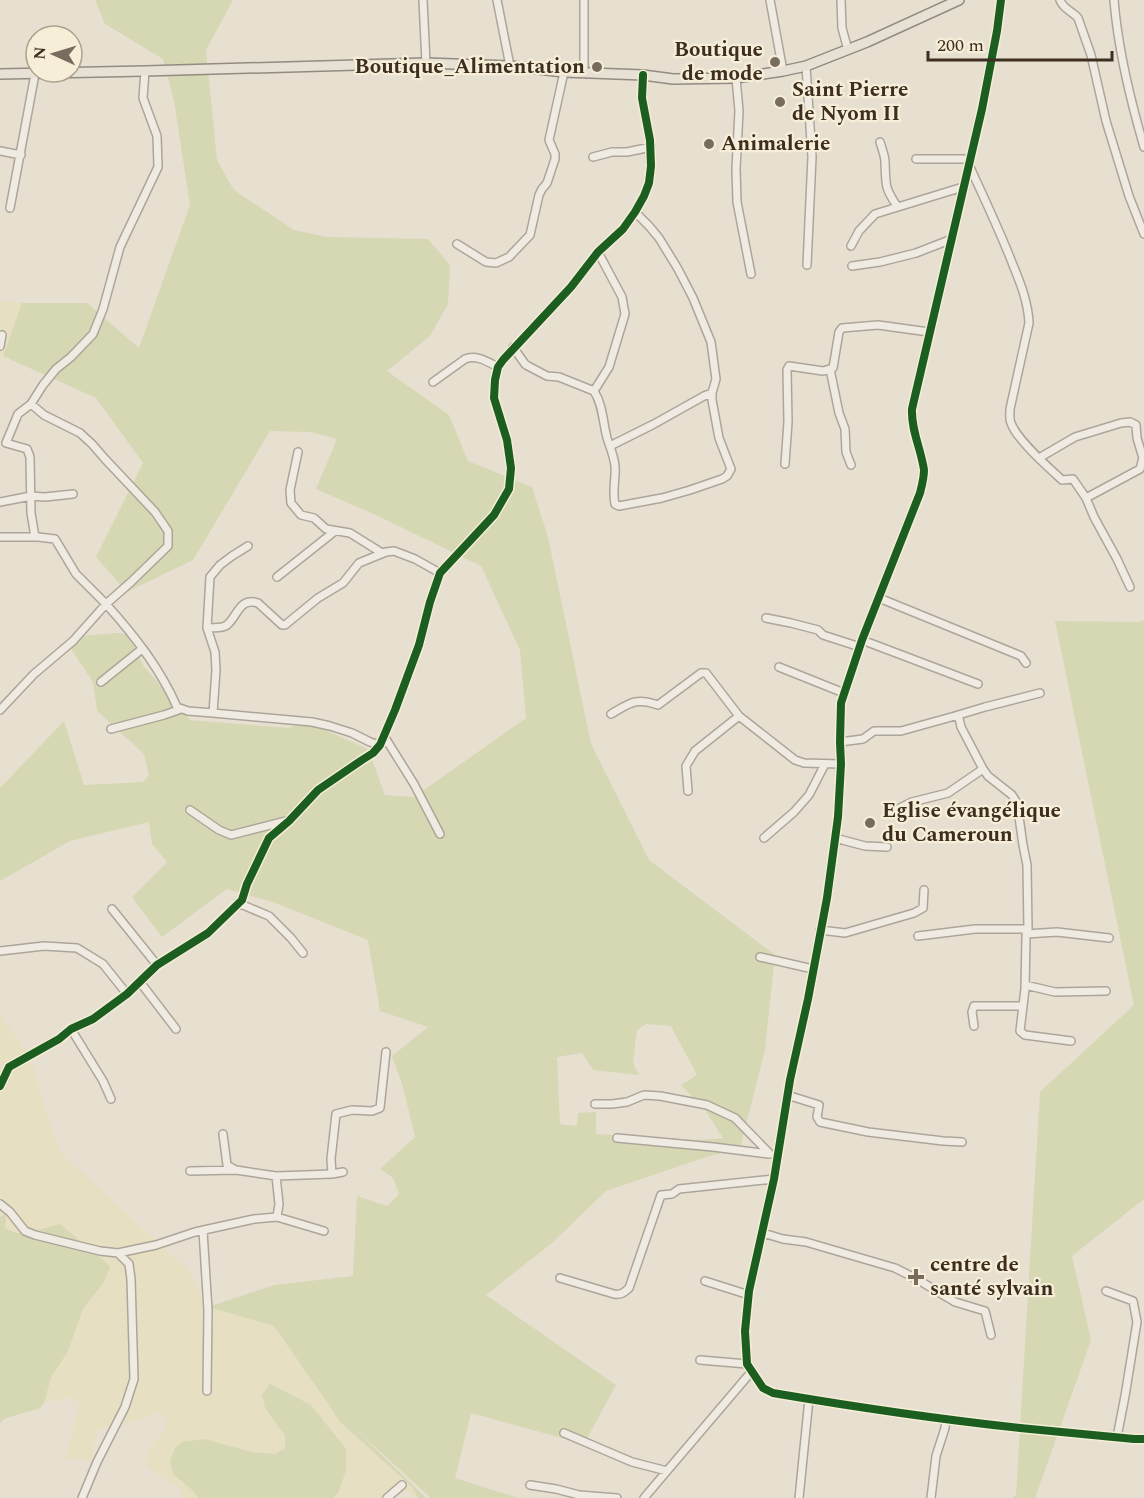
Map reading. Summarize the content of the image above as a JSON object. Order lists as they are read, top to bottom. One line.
{"places":{"other":["Boutique de mode","Boutique_Alimentation","Saint Pierre de Nyom II","Animalerie","Eglise évangélique du Cameroun"],"health":["centre de santé sylvain"]},"scale_bar":"200 m","north":"left"}
